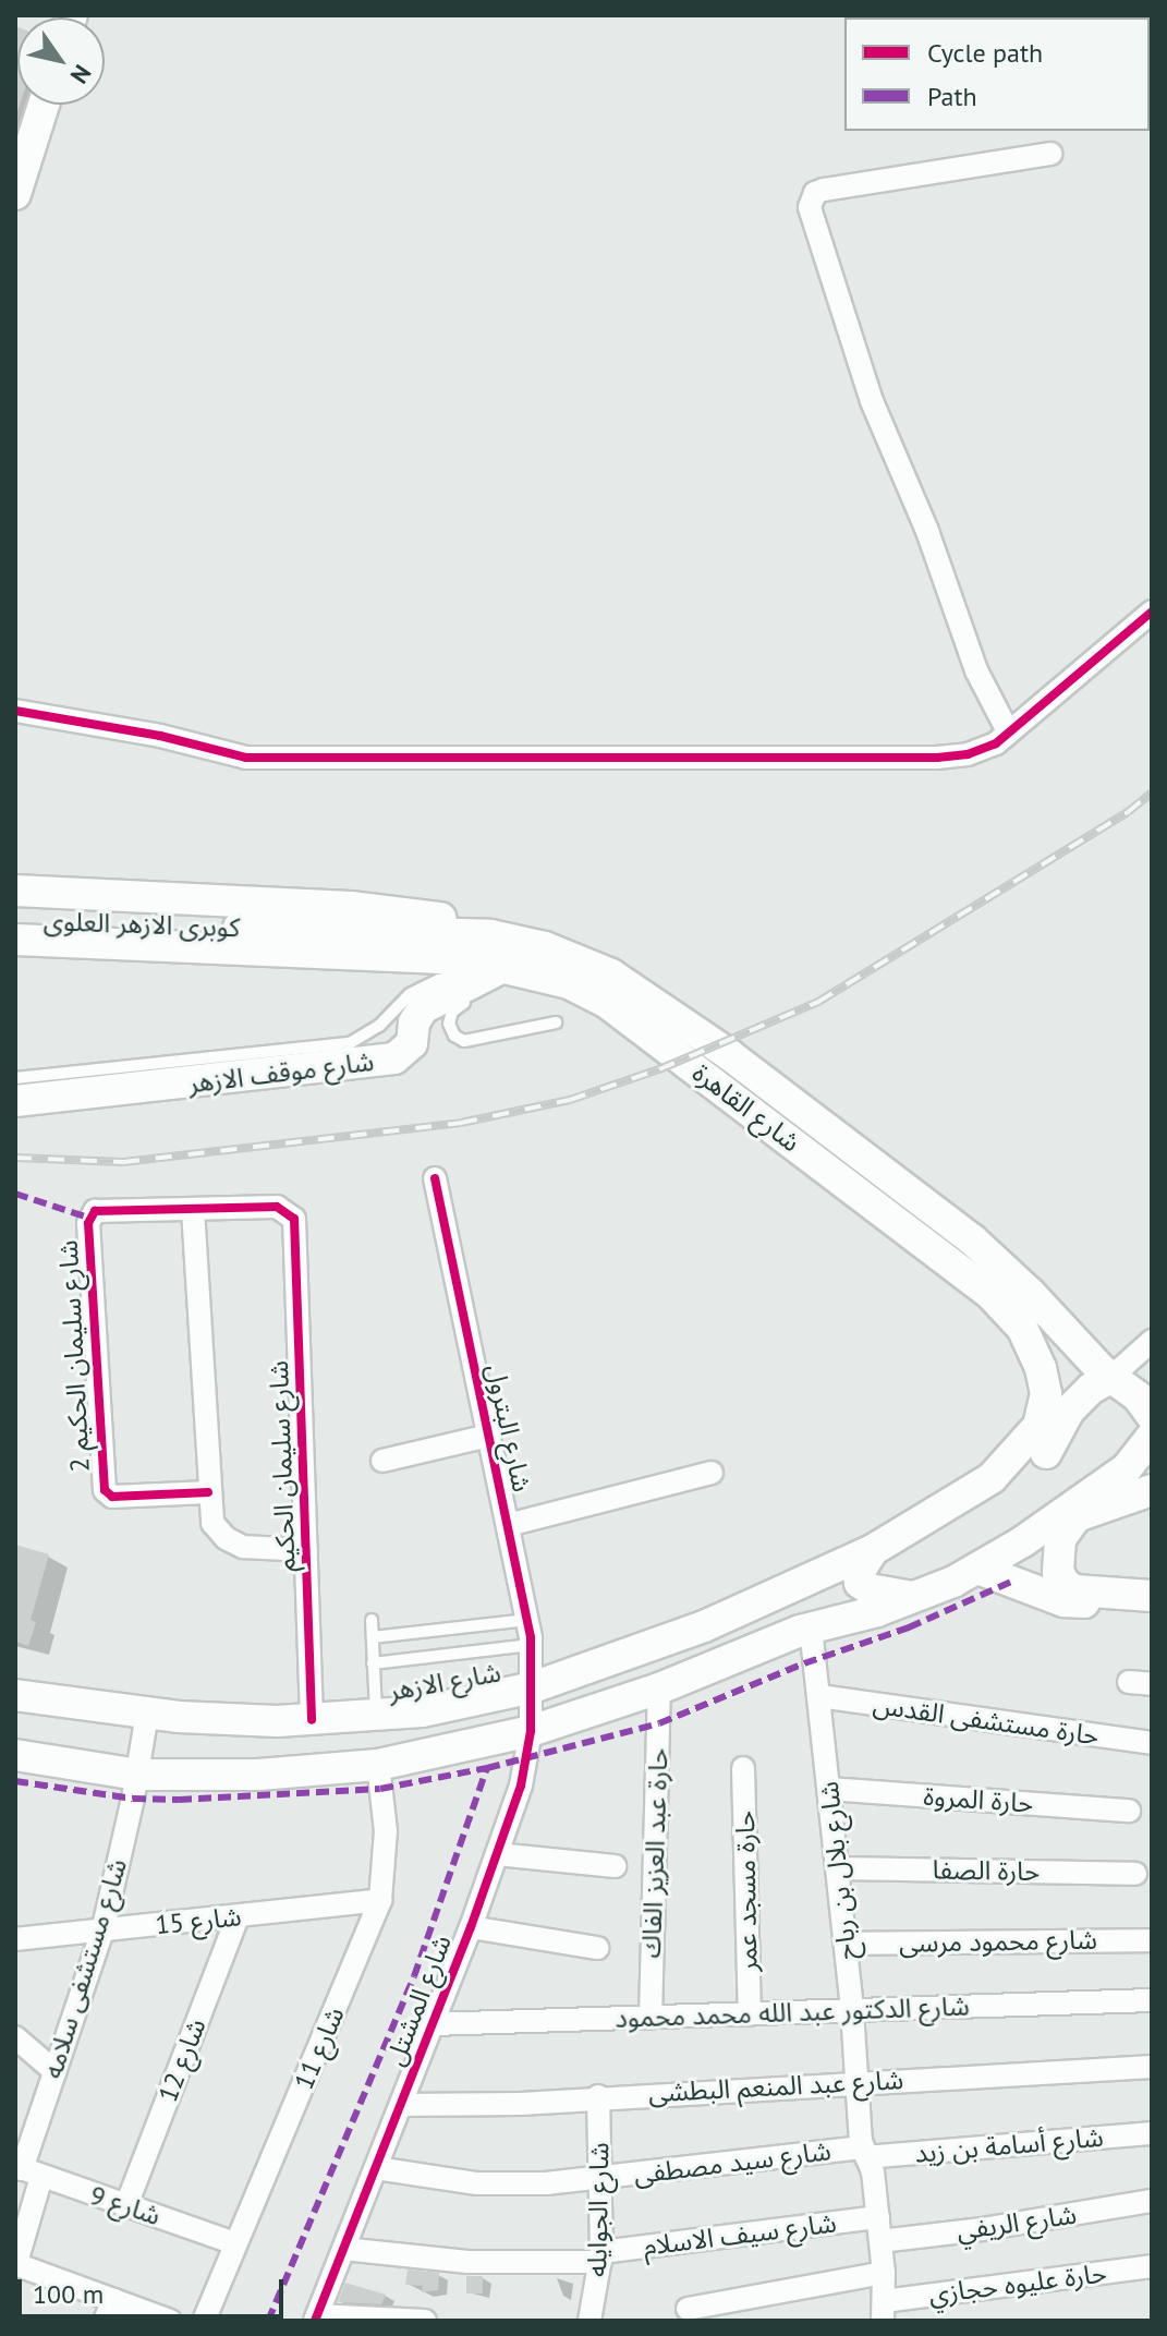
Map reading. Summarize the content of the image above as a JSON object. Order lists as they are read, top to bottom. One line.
{"streets":{"main road":["كوبرى الازهر العلوى","شارع موقف الازهر","شارع القاهرة","شارع الازهر"],"street":["شارع سليمان الحكيم 2","شارع البترول","شارع سليمان الحكيم","حارة مستشفى القدس","حارة المروة","حارة عبد العزيز الفاك","شارع بلال بن رباح","حارة الصفا","حارة مسجد عمر","شارع 15","شارع محمود مرسى","شارع مستشفى سلامه","شارع المشتل","شارع الدكتور عبد الله محمد محمود","شارع 11","شارع 12","شارع عبد المنعم البطشى","شارع أسامة بن زيد","شارع سيد مصطفى","شارع 9","شارع الجوايله","شارع الريفي","شارع سيف الاسلام","حارة عليوه حجازي"]},"crossings":[["كوبرى الازهر العلوى","شارع القاهرة"],["شارع موقف الازهر","شارع القاهرة"],["شارع القاهرة","شارع الازهر"],["شارع سليمان الحكيم 2","شارع سليمان الحكيم"],["شارع البترول","شارع الازهر"],["شارع البترول","شارع المشتل"],["شارع سليمان الحكيم","شارع الازهر"],["شارع الازهر","شارع مستشفى سلامه"],["شارع الازهر","شارع المشتل"],["حارة مستشفى القدس","شارع بلال بن رباح"],["حارة المروة","شارع بلال بن رباح"],["حارة عبد العزيز الفاك","شارع الدكتور عبد الله محمد محمود"],["شارع بلال بن رباح","حارة الصفا"],["شارع بلال بن رباح","شارع محمود مرسى"],["شارع بلال بن رباح","شارع الدكتور عبد الله محمد محمود"],["شارع بلال بن رباح","شارع عبد المنعم البطشى"],["شارع بلال بن رباح","شارع أسامة بن زيد"],["شارع بلال بن رباح","شارع سيد مصطفى"],["شارع بلال بن رباح","شارع الريفي"],["شارع بلال بن رباح","شارع سيف الاسلام"],["شارع بلال بن رباح","حارة عليوه حجازي"],["حارة مسجد عمر","شارع الدكتور عبد الله محمد محمود"],["شارع 15","شارع مستشفى سلامه"],["شارع 15","شارع 11"],["شارع 15","شارع 12"],["شارع مستشفى سلامه","شارع 9"],["شارع المشتل","شارع الدكتور عبد الله محمد محمود"],["شارع المشتل","شارع عبد المنعم البطشى"],["شارع المشتل","شارع سيد مصطفى"],["شارع المشتل","شارع سيف الاسلام"],["شارع 11","شارع 9"],["شارع 12","شارع 9"],["شارع عبد المنعم البطشى","شارع الجوايله"],["شارع أسامة بن زيد","شارع سيد مصطفى"],["شارع سيد مصطفى","شارع الجوايله"],["شارع الجوايله","شارع سيف الاسلام"]],"legend":["Cycle path","Path"],"scale_bar":"100 m","north":"bottom right"}
